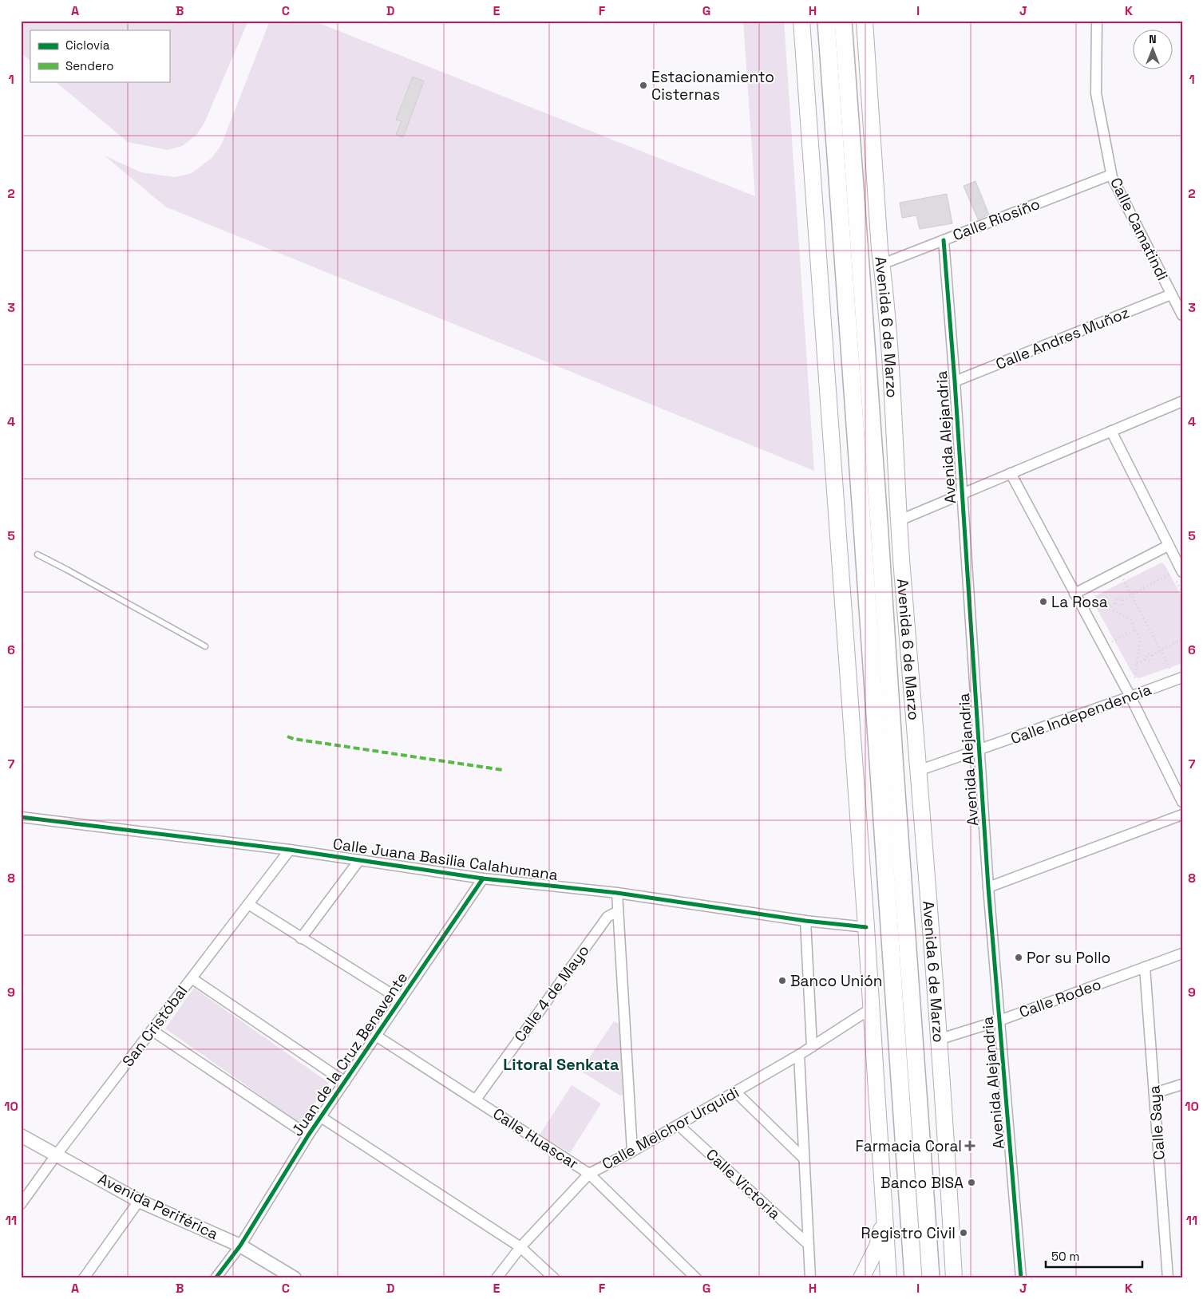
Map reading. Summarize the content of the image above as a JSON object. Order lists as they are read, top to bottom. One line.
{"streets":{"highway":["Avenida 6 de Marzo"],"street":["Calle Riosiño","Calle Camatindi","Calle Andres Muñoz","Avenida Alejandria","Calle Independencia","Calle Juana Basilia Calahumana","Calle 4 de Mayo","Calle Rodeo","San Cristóbal","Juan de la Cruz Benavente","Calle Saya","Calle Melchor Urquidi","Calle Huascar","Calle Victoria","Avenida Periférica"]},"crossings":[["Calle Riosiño","Calle Camatindi"],["Calle Riosiño","Avenida 6 de Marzo"],["Calle Riosiño","Avenida Alejandria"],["Calle Camatindi","Calle Andres Muñoz"],["Avenida 6 de Marzo","Calle Independencia"],["Avenida 6 de Marzo","Calle Rodeo"],["Calle Andres Muñoz","Avenida Alejandria"],["Avenida Alejandria","Calle Independencia"],["Avenida Alejandria","Calle Rodeo"],["Calle Juana Basilia Calahumana","San Cristóbal"],["Calle Juana Basilia Calahumana","Juan de la Cruz Benavente"],["Calle 4 de Mayo","Calle Huascar"],["Calle Rodeo","Calle Saya"],["San Cristóbal","Avenida Periférica"],["Juan de la Cruz Benavente","Calle Huascar"],["Juan de la Cruz Benavente","Avenida Periférica"],["Calle Melchor Urquidi","Calle Huascar"],["Calle Melchor Urquidi","Calle Victoria"]],"districts":["Litoral Senkata"],"places":{"other":["Estacionamiento Cisternas","La Rosa","Por su Pollo","Banco Unión","Banco BISA","Registro Civil"],"health":["Farmacia Coral"]},"legend":["Ciclovía","Sendero"],"scale_bar":"50 m","north":"top","grid":{"columns":["A","B","C","D","E","F","G","H","I","J","K"],"rows":["1","2","3","4","5","6","7","8","9","10","11"]}}
